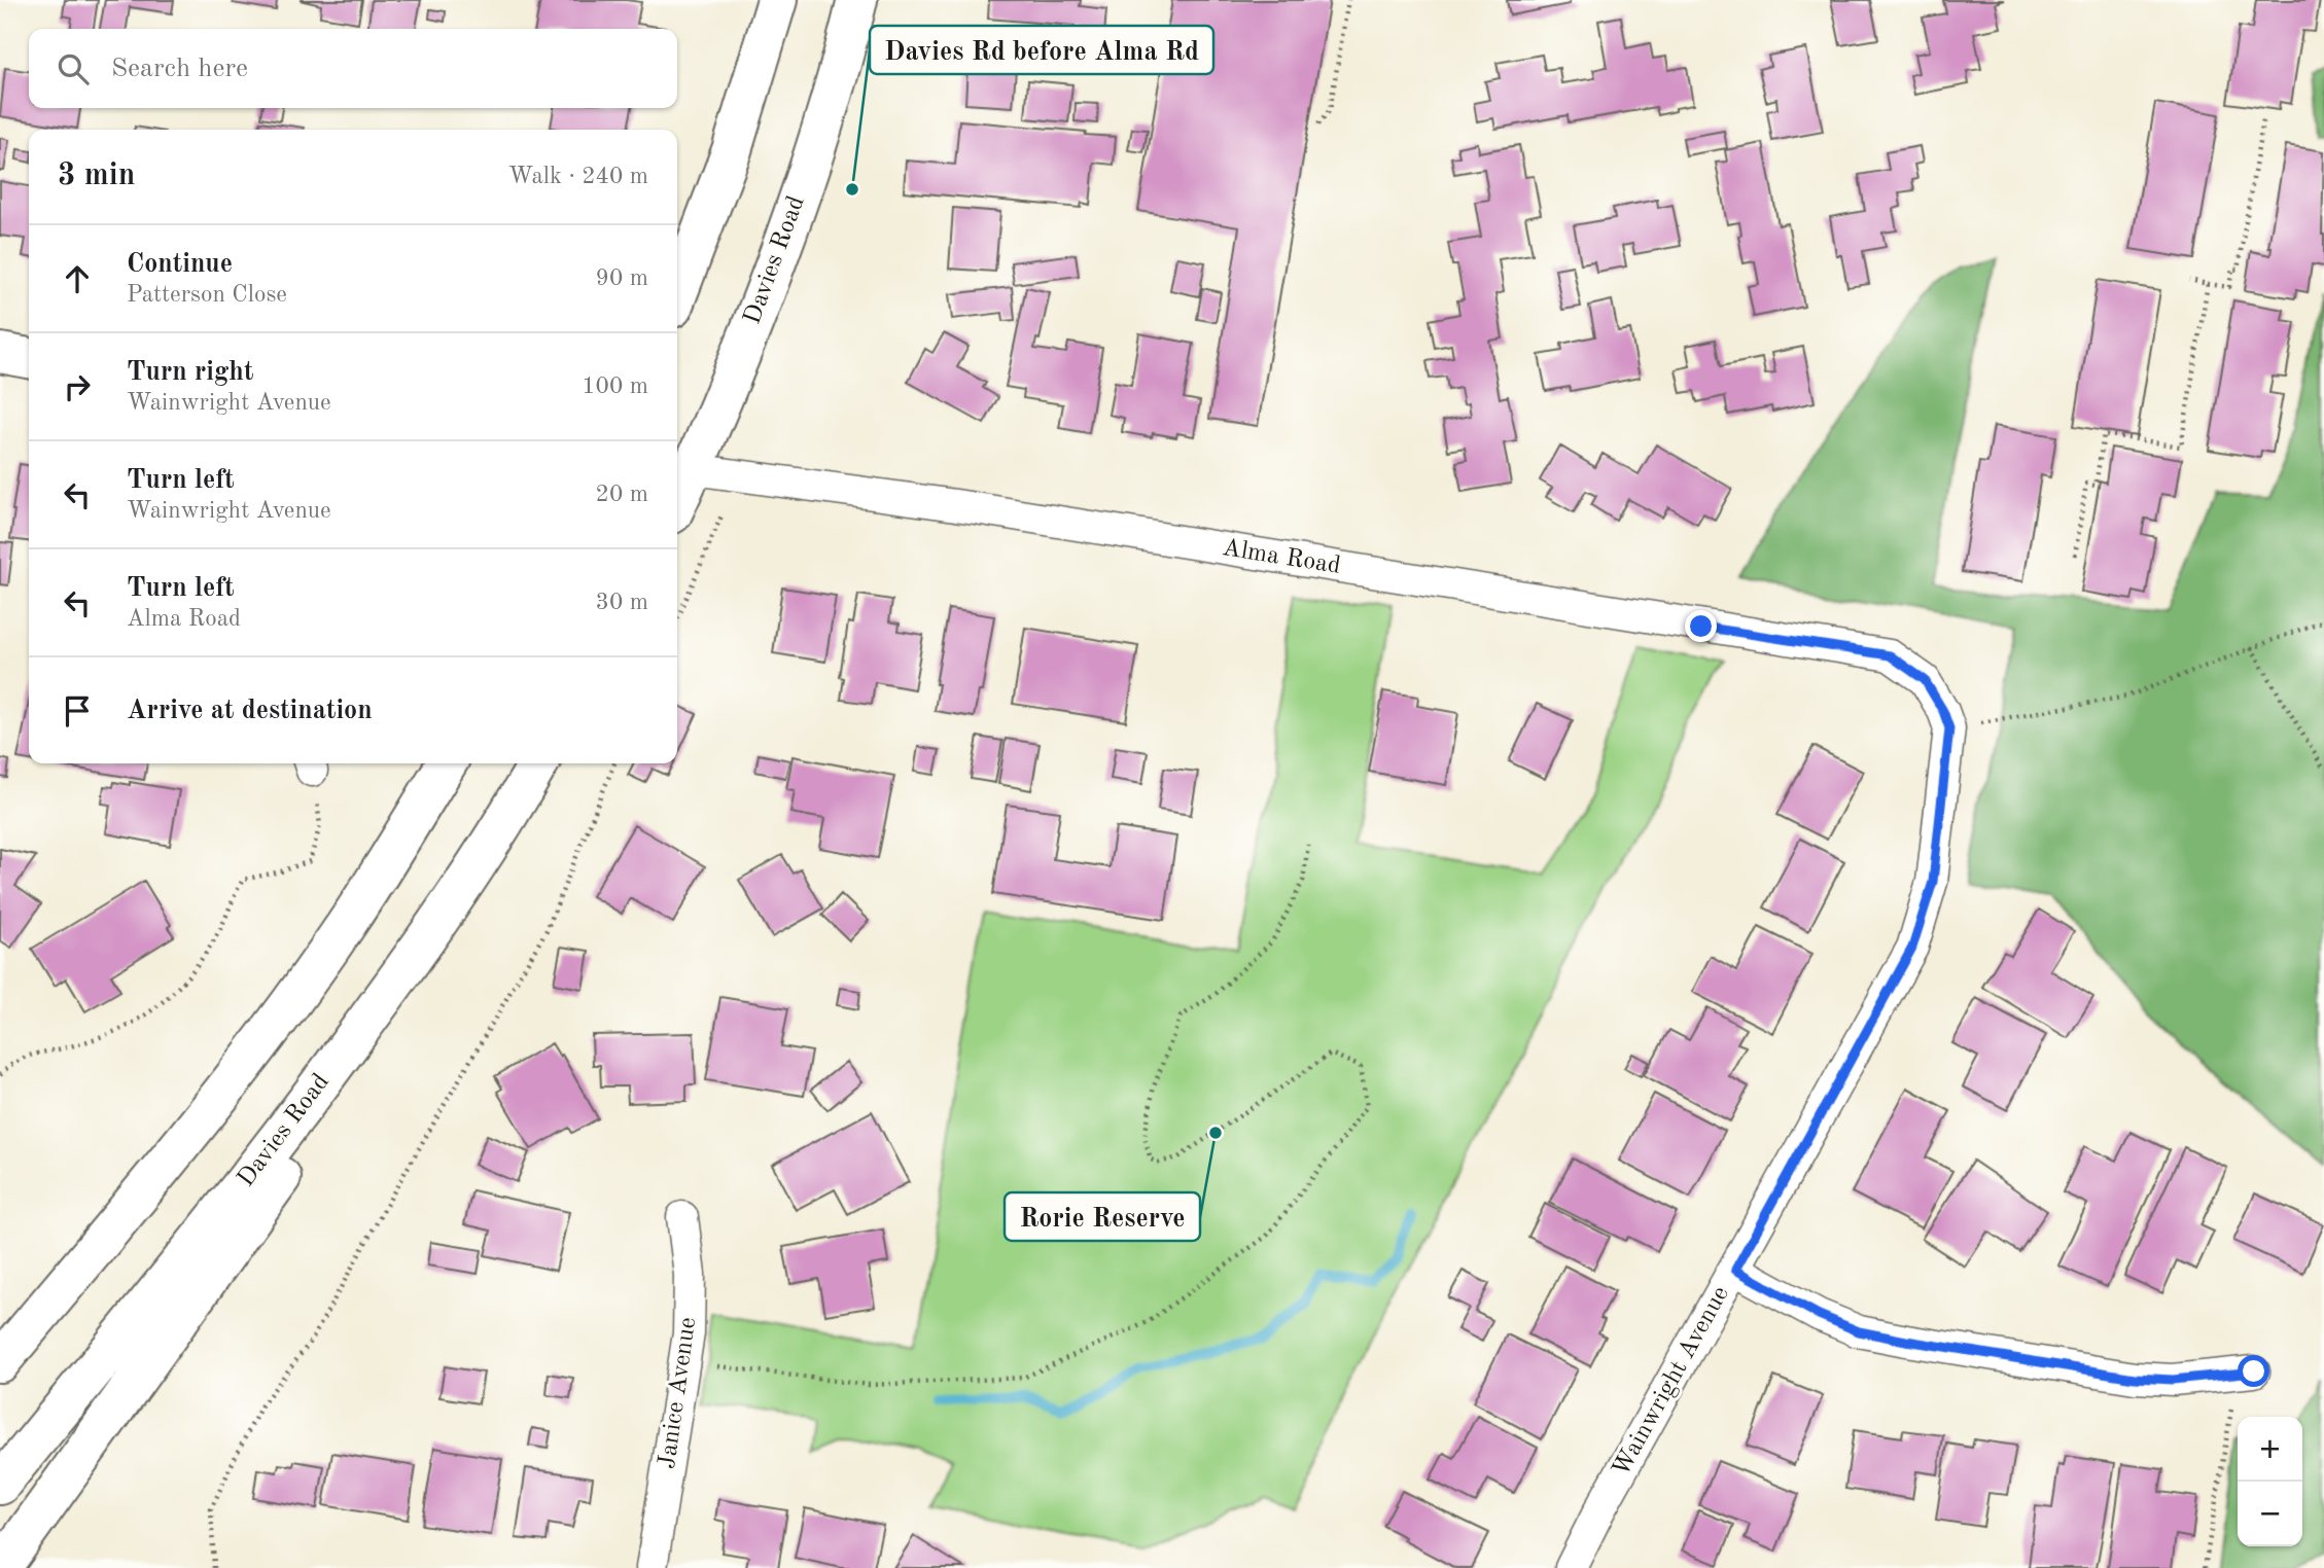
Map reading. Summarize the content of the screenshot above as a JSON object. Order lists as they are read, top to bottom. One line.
{"streets":{"main road":["Davies Road"],"street":["Alma Road","Wainwright Avenue","Janice Avenue"]},"crossings":[["Davies Road","Alma Road"],["Alma Road","Wainwright Avenue"]],"places":["Davies Rd before Alma Rd","Rorie Reserve"],"page":{"search":"Search here","heading":["3 min","Walk · 240 m"],"list":[["Continue","Patterson Close","90 m"],["Turn right","Wainwright Avenue","100 m"],["Turn left","Wainwright Avenue","20 m"],["Turn left","Alma Road","30 m"],"Arrive at destination"],"map_buttons":["+","−"]}}
